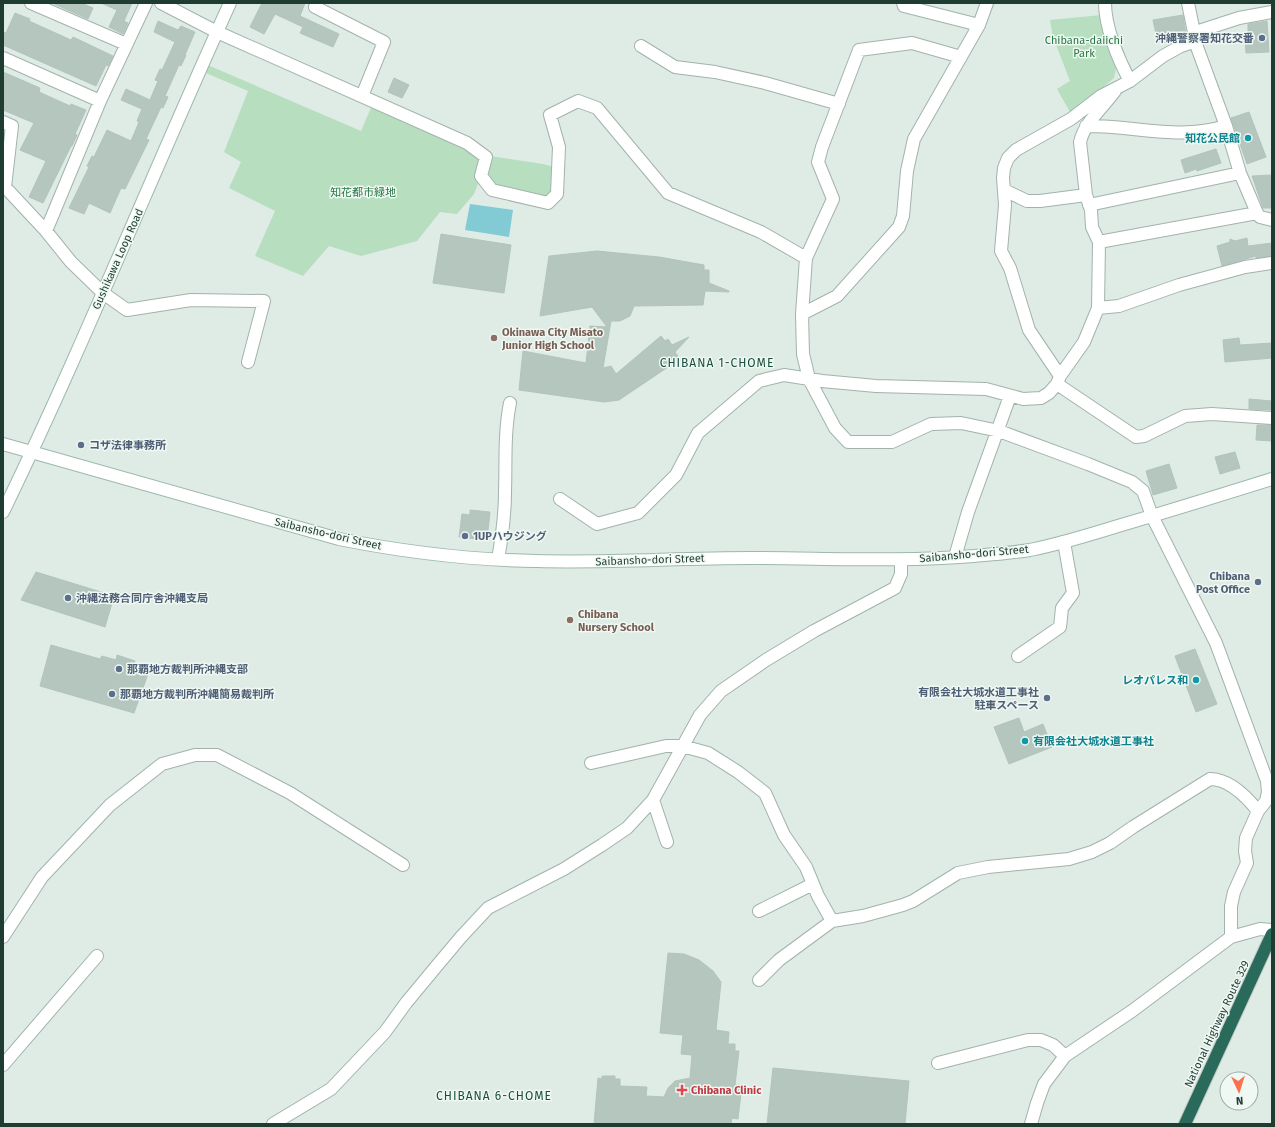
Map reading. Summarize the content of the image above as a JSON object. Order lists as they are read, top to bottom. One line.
{"streets":{"highway":["National Highway Route 329"],"street":["Gushikawa Loop Road","Saibansho-dori Street"]},"crossings":[["Gushikawa Loop Road","Saibansho-dori Street"]],"districts":["CHIBANA 1-CHOME","CHIBANA 6-CHOME"],"parks":["Chibana-daiichi Park","知花都市緑地"],"places":{"other":["沖縄警察署知花交番","知花公民館","Okinawa City Misato Junior High School","コザ法律事務所","1UPハウジング","Chibana Post Office","沖縄法務合同庁舎沖縄支局","Chibana Nursery School","那覇地方裁判所沖縄支部","レオパレス和","那覇地方裁判所沖縄簡易裁判所","有限会社大城水道工事社 駐車スペース","有限会社大城水道工事社"],"health":["Chibana Clinic"]},"north":"bottom"}
